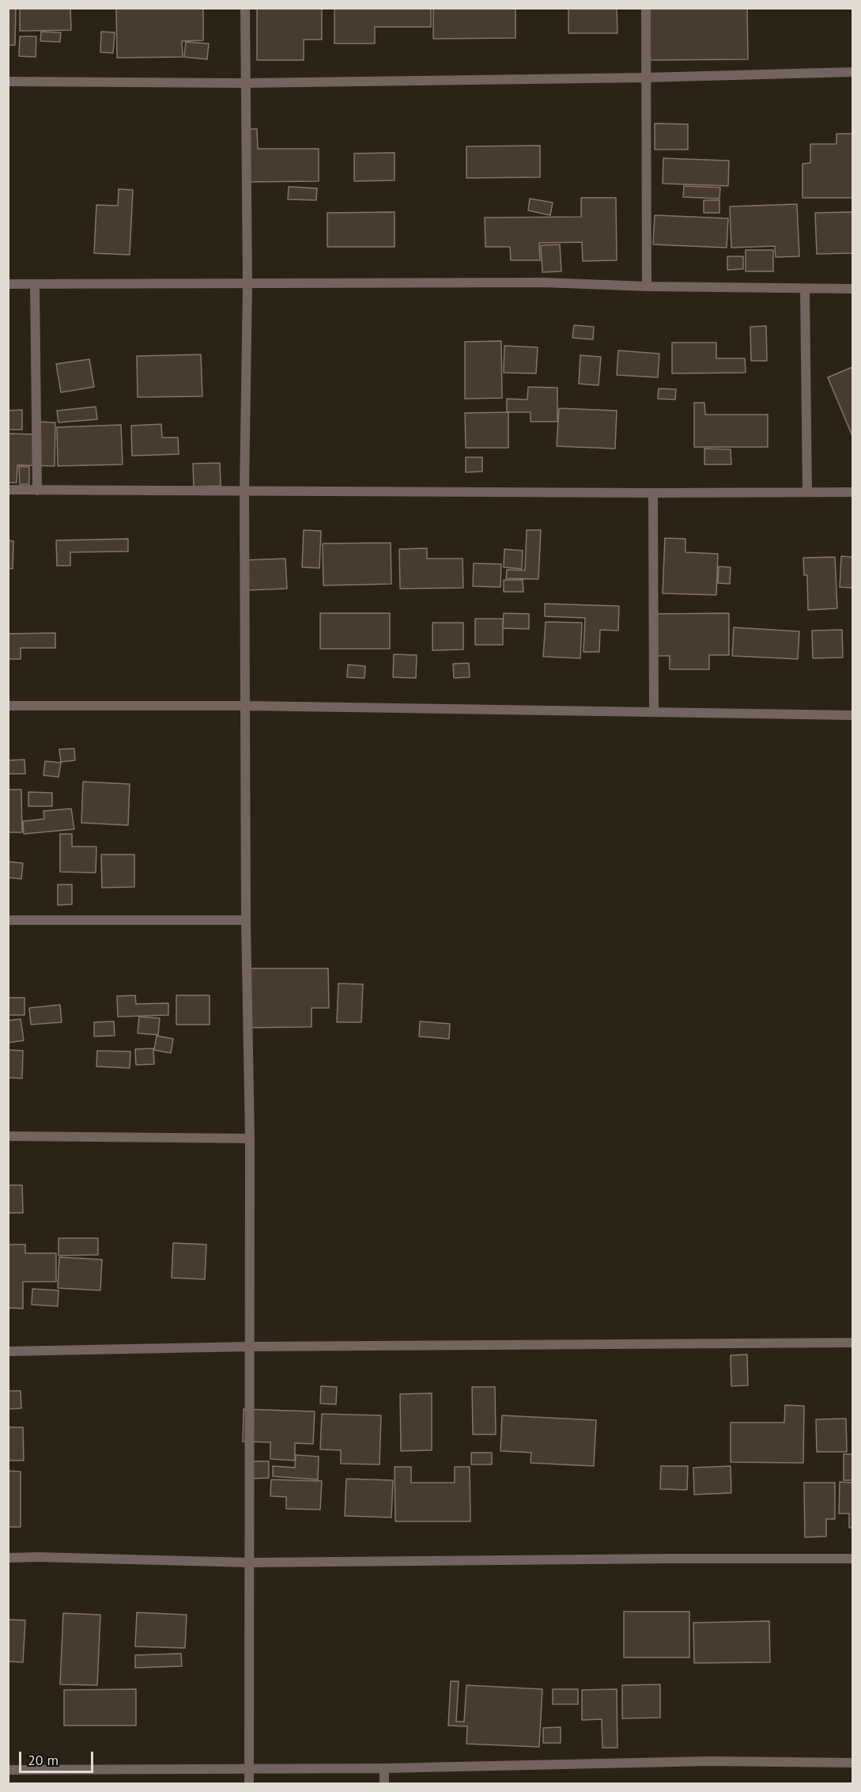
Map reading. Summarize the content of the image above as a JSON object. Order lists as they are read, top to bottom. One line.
{"scale_bar":"20 m"}
